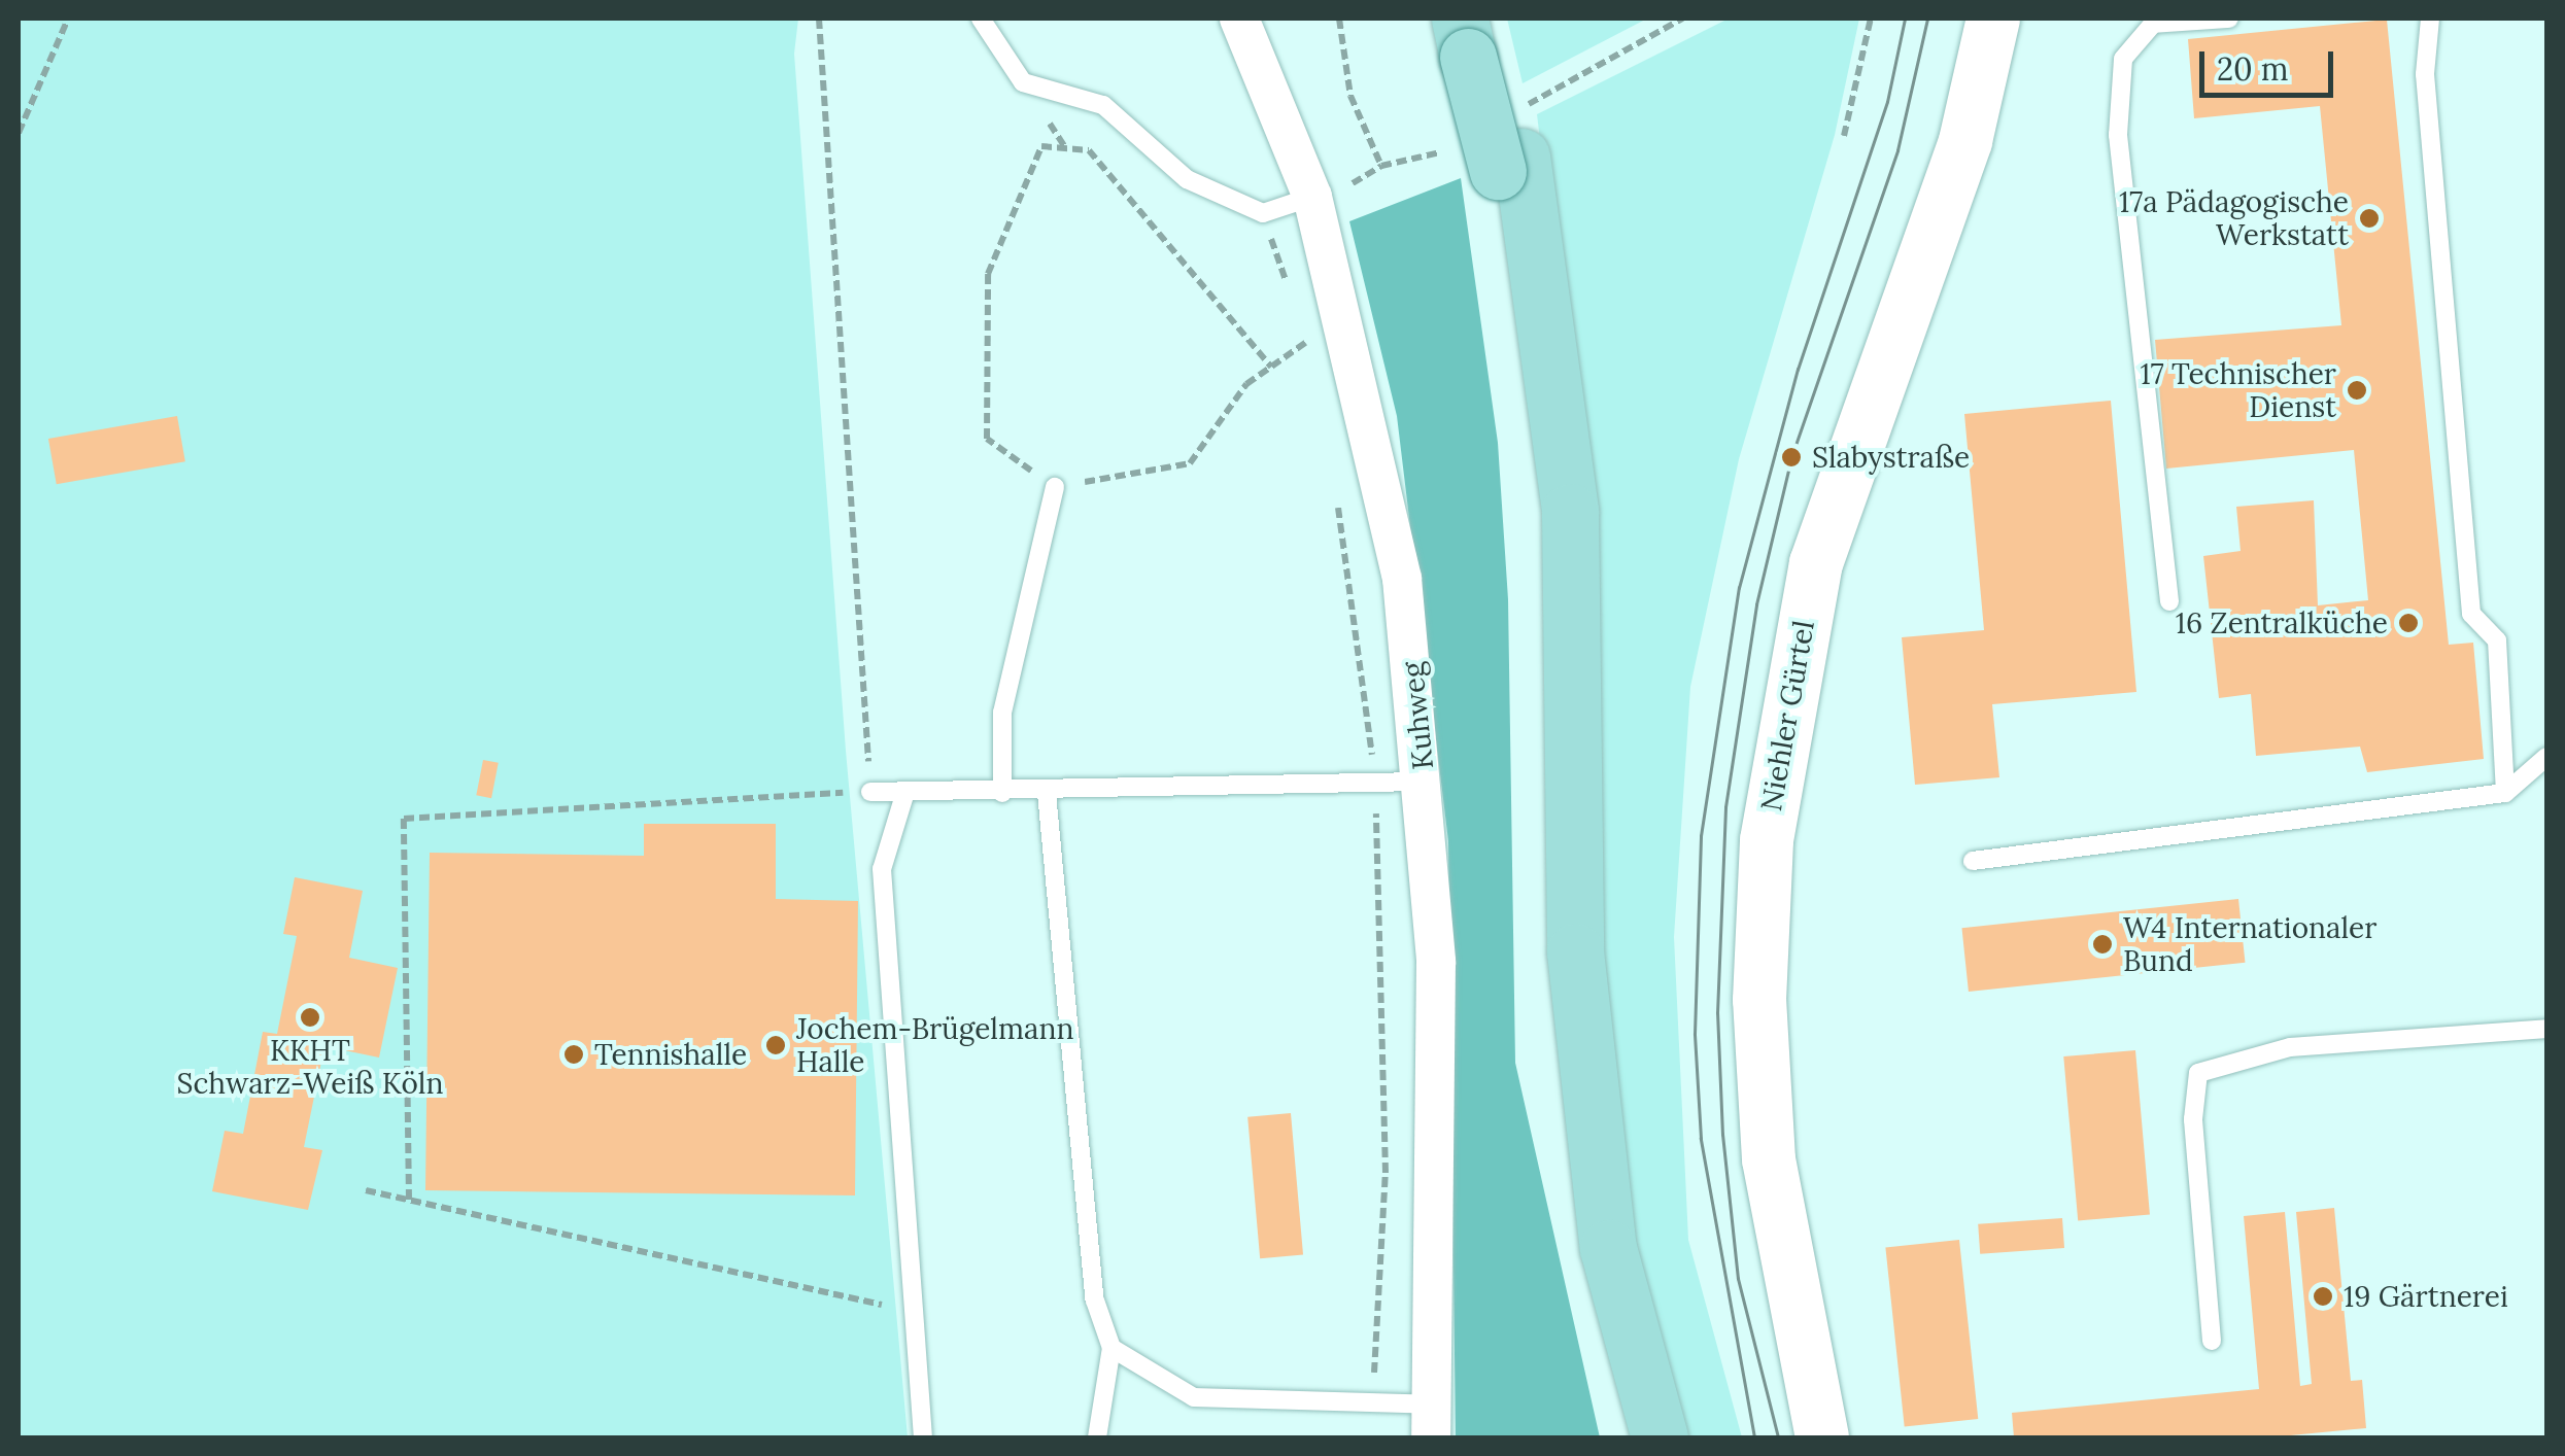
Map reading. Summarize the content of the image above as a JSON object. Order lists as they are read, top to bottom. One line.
{"streets":{"main road":["Niehler Gürtel"],"street":["Kuhweg"]},"places":["17a Pädagogische Werkstatt","17 Technischer Dienst","Slabystraße","16 Zentralküche","W4 Internationaler Bund","KKHT Schwarz-Weiß Köln","Jochem-Brügelmann Halle","Tennishalle","19 Gärtnerei"],"scale_bar":"20 m"}
